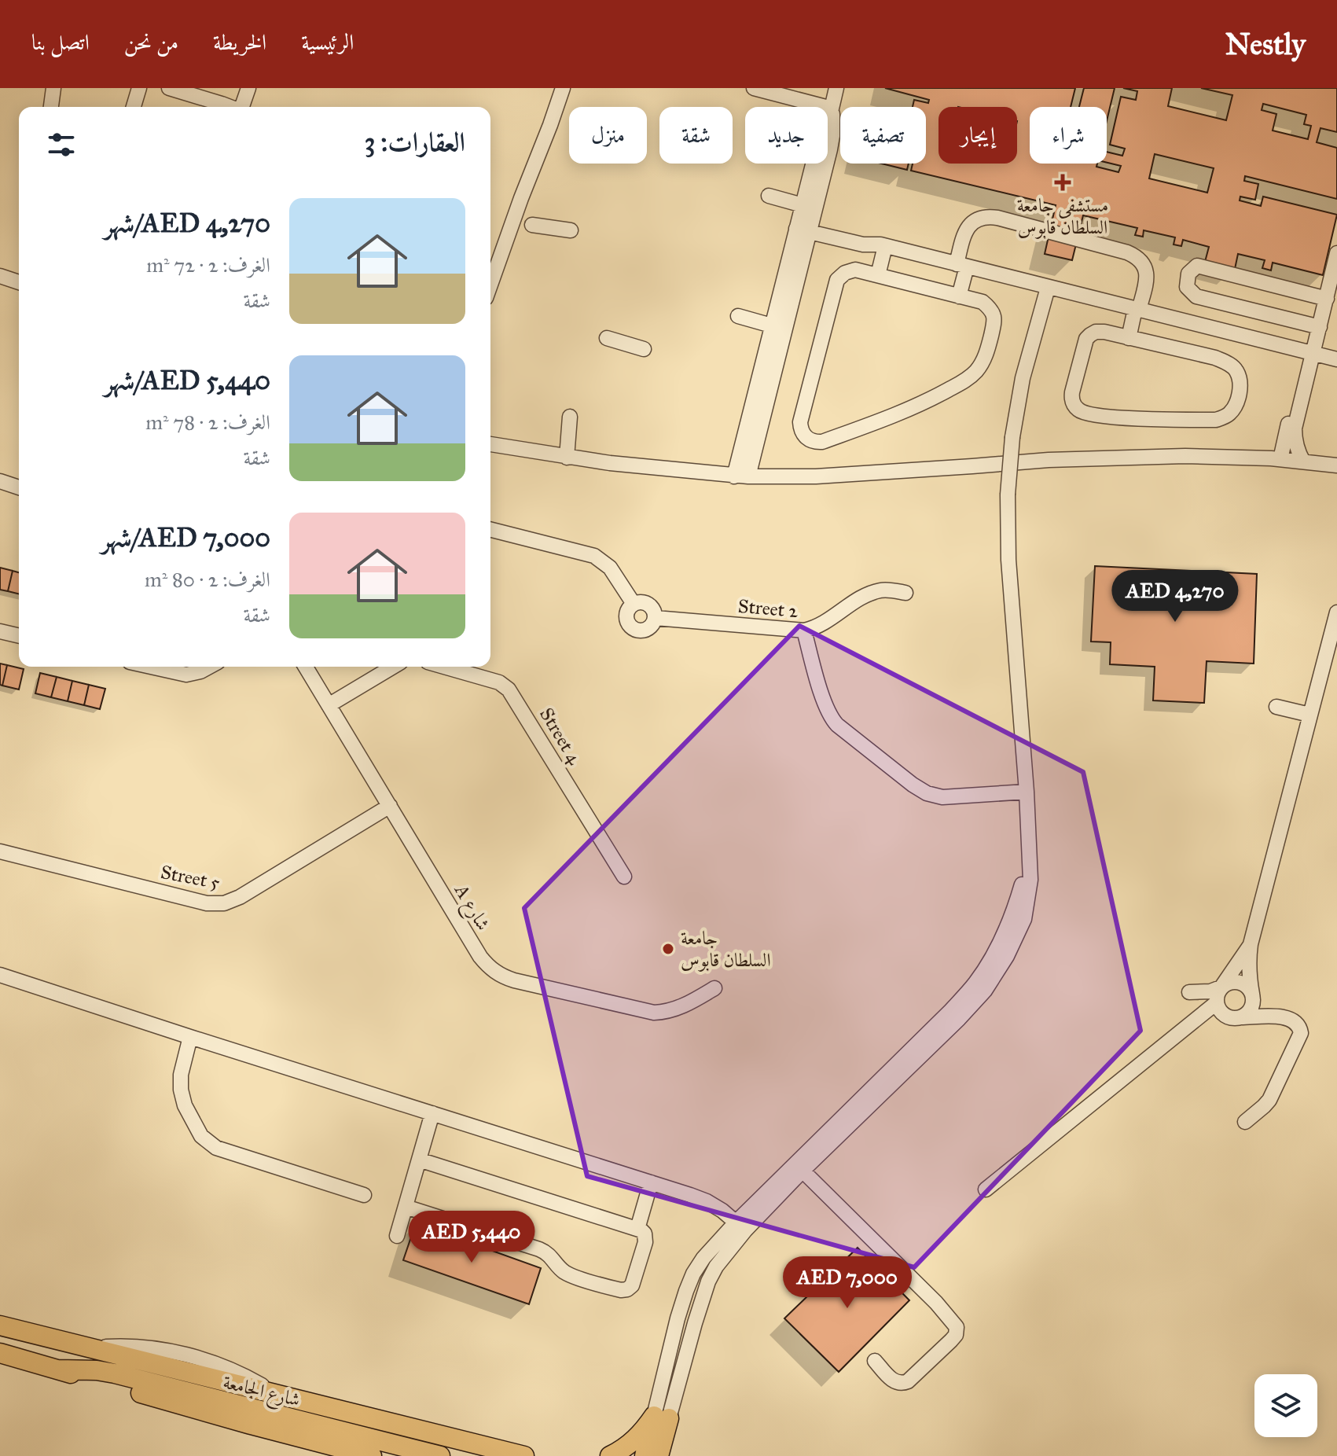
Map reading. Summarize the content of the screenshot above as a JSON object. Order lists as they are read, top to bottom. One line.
{"streets":{"main road":["شارع الجامعة"],"lane":["Street 2","Street 4","Street 5","A شارع"]},"crossings":[["Street 5","A شارع"]],"places":{"health":["مستشفى جامعة السلطان قابوس"],"other":["جامعة السلطان قابوس"]},"page":{"header":"Nestly","nav":["الرئيسية","الخريطة","من نحن","اتصل بنا"],"chip":["شراء","إيجار","تصفية","جديد","شقة","منزل"],"heading":"العقارات: 3","list":[{"name":"AED 4,270/شهر","note":"الغرف: 2 · 72 m² · شقة"},{"name":"AED 5,440/شهر","note":"الغرف: 2 · 78 m² · شقة"},{"name":"AED 7,000/شهر","note":"الغرف: 2 · 80 m² · شقة"}],"price":["AED 4,270","AED 5,440","AED 7,000"]}}
